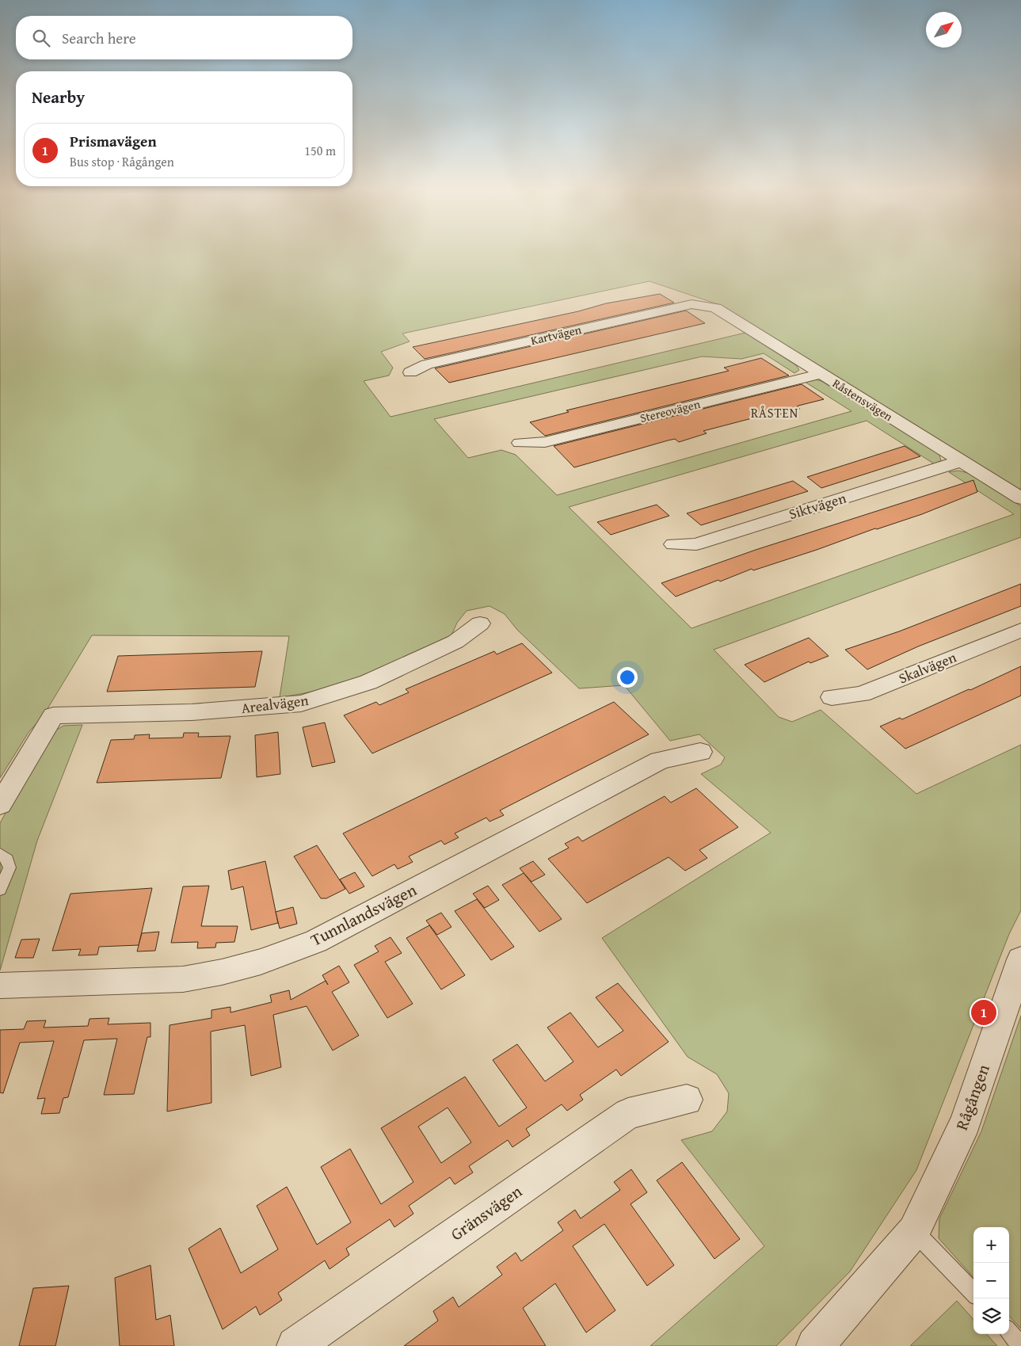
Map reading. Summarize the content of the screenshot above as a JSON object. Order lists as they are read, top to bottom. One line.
{"streets":{"street":["Kartvägen","Råstensvägen","Stereovägen","Siktvägen","Skalvägen","Arealvägen","Tunnlandsvägen","Rågången","Gränsvägen"]},"crossings":[["Kartvägen","Råstensvägen"],["Råstensvägen","Stereovägen"],["Råstensvägen","Siktvägen"]],"districts":["RÅSTEN"],"north":"top right","page":{"search":"Search here","heading":"Nearby","list":[{"mark":"1","name":"Prismavägen","note":"Bus stop · Rågången","value":"150 m"}],"pins":"1","map_buttons":["+","−"]}}
